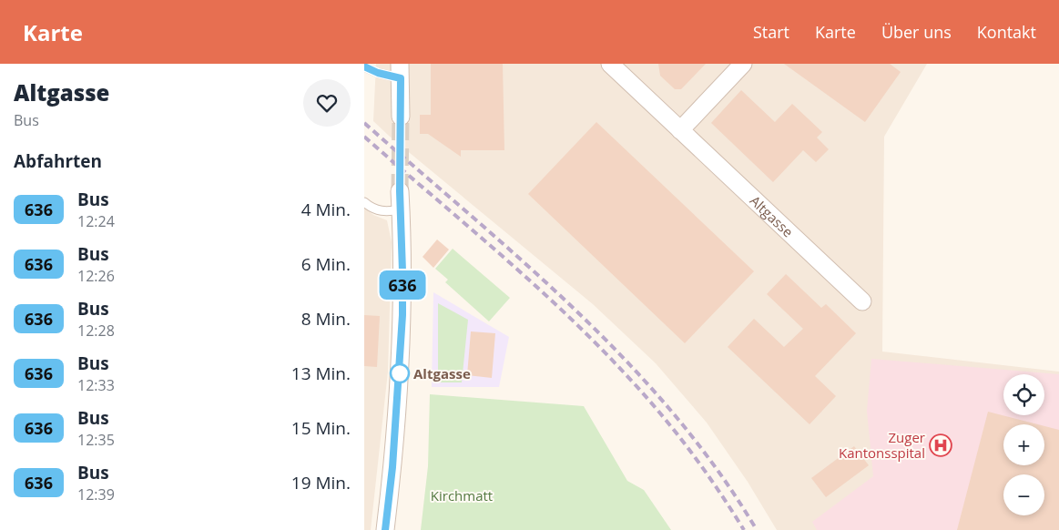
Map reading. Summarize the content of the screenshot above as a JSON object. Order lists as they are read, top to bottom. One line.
{"streets":{"street":["Altgasse"]},"parks":["Kirchmatt"],"places":{"other":["Altgasse"],"hospital":["Zuger Kantonsspital"]},"lines":["bus line 636"],"page":{"header":"Karte","nav":["Start","Karte","Über uns","Kontakt"],"heading":[["Altgasse","Bus"],"Abfahrten"],"on_map":"636","list":[{"mark":"636","name":"Bus","note":"12:24","value":"4 Min."},{"mark":"636","name":"Bus","note":"12:26","value":"6 Min."},{"mark":"636","name":"Bus","note":"12:28","value":"8 Min."},{"mark":"636","name":"Bus","note":"12:33","value":"13 Min."},{"mark":"636","name":"Bus","note":"12:35","value":"15 Min."},{"mark":"636","name":"Bus","note":"12:39","value":"19 Min."}],"map_buttons":["+","−"]}}
